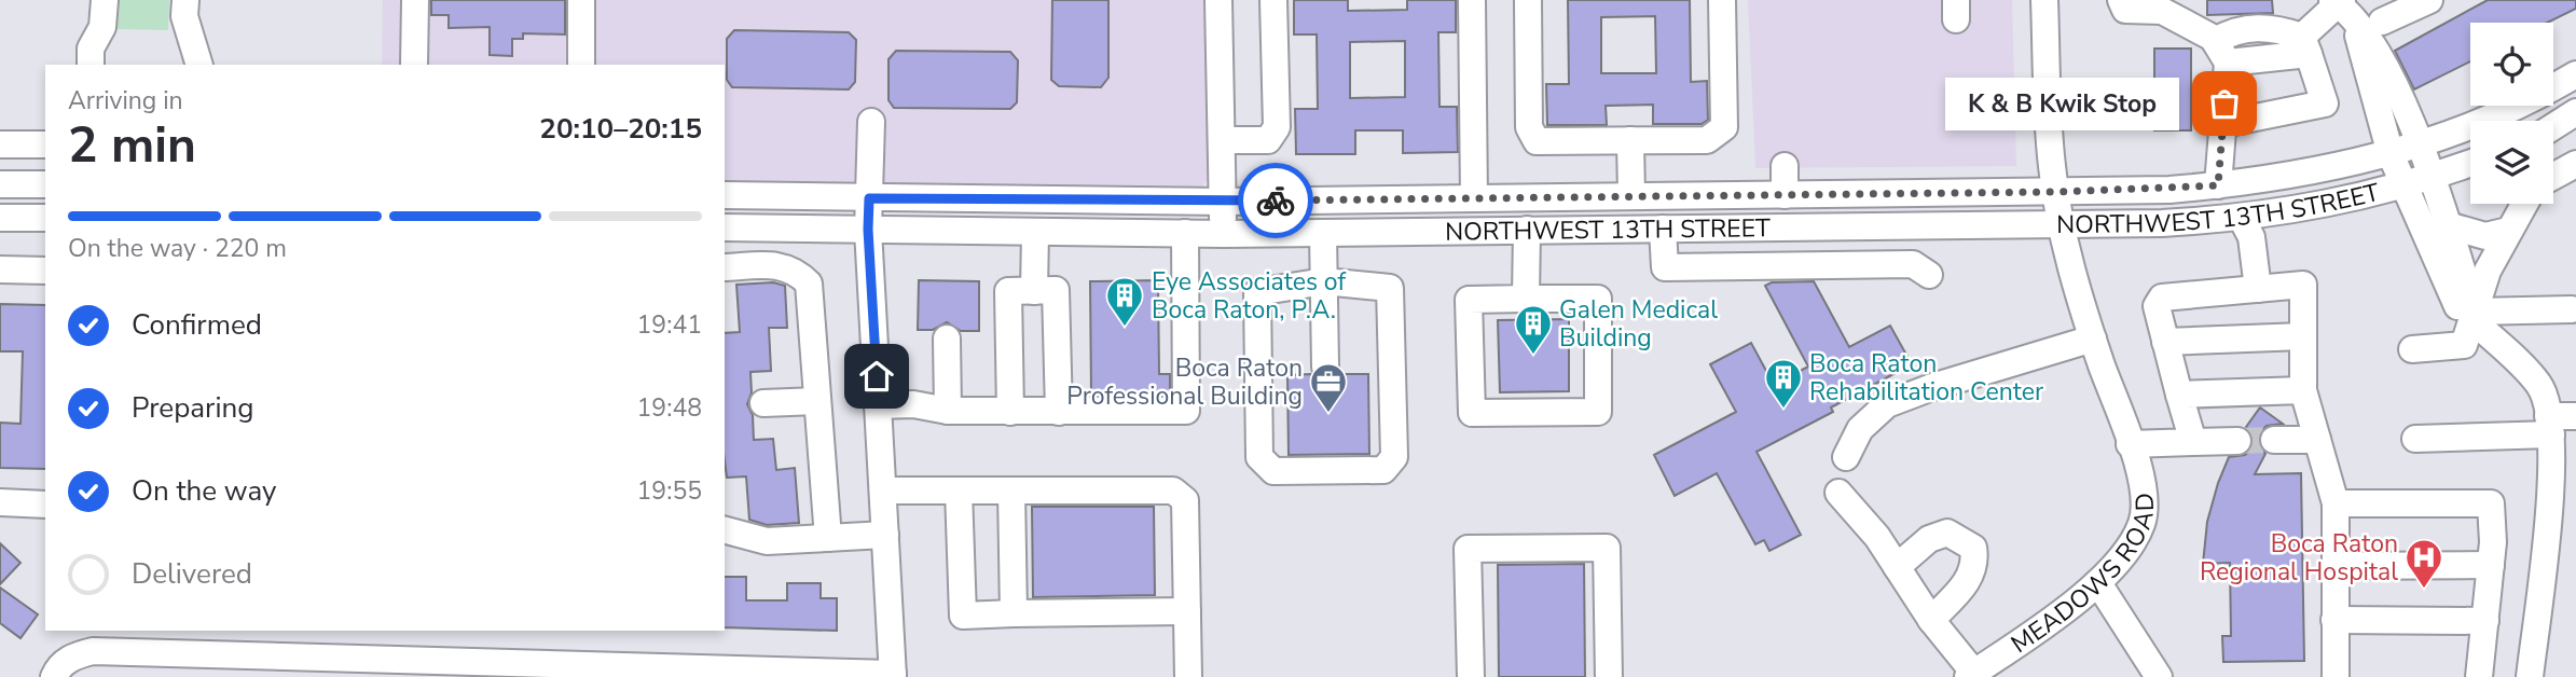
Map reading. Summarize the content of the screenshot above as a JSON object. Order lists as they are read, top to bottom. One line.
{"streets":{"street":["NORTHWEST 13TH STREET","MEADOWS ROAD"]},"crossings":[["NORTHWEST 13TH STREET","MEADOWS ROAD"]],"places":{"other":["K & B Kwik Stop"],"building":["Eye Associates of Boca Raton, P.A.","Galen Medical Building","Boca Raton Rehabilitation Center"],"office":["Boca Raton Professional Building"],"hospital":["Boca Raton Regional Hospital"]},"page":{"heading":["2 min","Arriving in","20:10–20:15"],"bubble":"K & B Kwik Stop","bar":"On the way · 220 m","list":[["Confirmed","19:41"],["Preparing","19:48"],["On the way","19:55"],"Delivered"]}}
